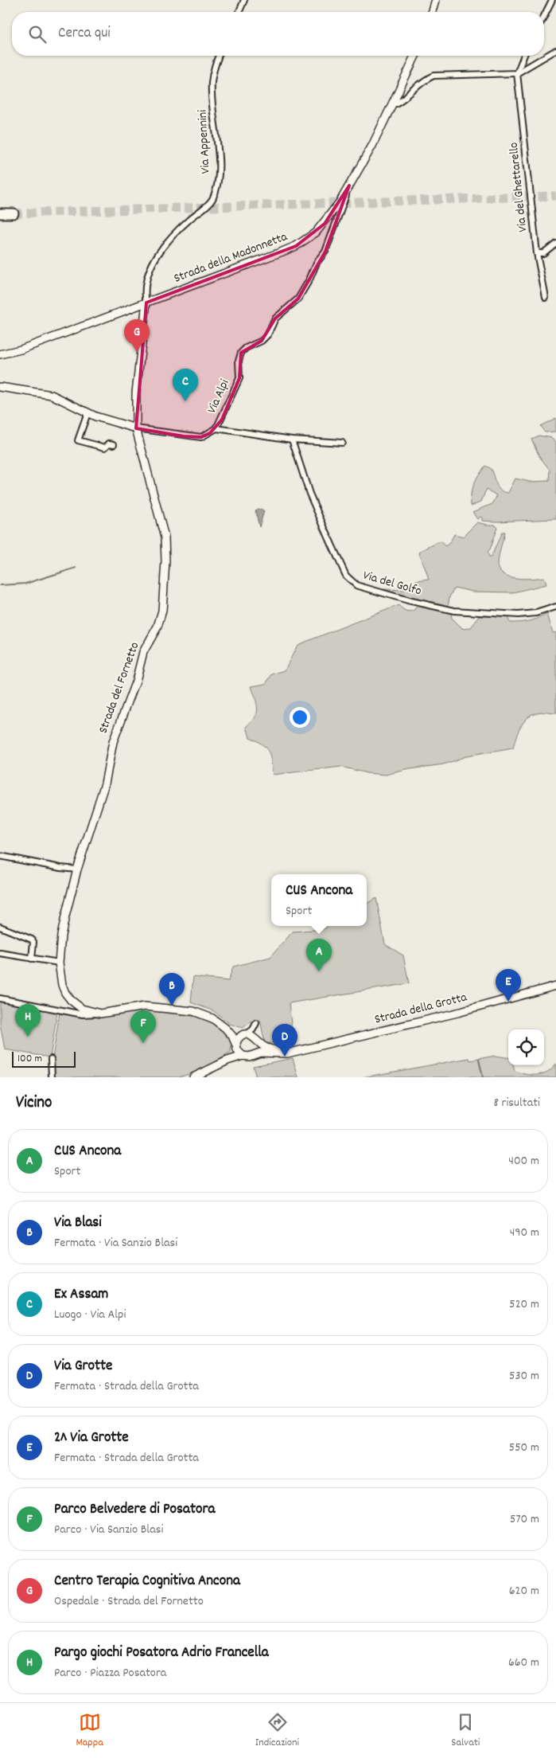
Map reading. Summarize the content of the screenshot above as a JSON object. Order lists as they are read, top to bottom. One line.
{"streets":{"street":["Via Appennini","Via del Ghettarello","Strada della Madonnetta","Via Alpi","Via del Golfo","Strada del Fornetto","Strada della Grotta"]},"crossings":[["Via Appennini","Strada della Madonnetta"],["Via Appennini","Strada del Fornetto"],["Strada della Madonnetta","Via Alpi"],["Strada della Madonnetta","Strada del Fornetto"],["Via Alpi","Strada del Fornetto"]],"scale_bar":"100 m","page":{"search":"Cerca qui","pins":["G","C","A","E","B","H","F","D"],"popup":["CUS Ancona","Sport"],"scale":"100 m","heading":["Vicino","8 risultati"],"list":[{"mark":"A","name":"CUS Ancona","note":"Sport","value":"400 m"},{"mark":"B","name":"Via Blasi","note":"Fermata · Via Sanzio Blasi","value":"490 m"},{"mark":"C","name":"Ex Assam","note":"Luogo · Via Alpi","value":"520 m"},{"mark":"D","name":"Via Grotte","note":"Fermata · Strada della Grotta","value":"530 m"},{"mark":"E","name":"2^ Via Grotte","note":"Fermata · Strada della Grotta","value":"550 m"},{"mark":"F","name":"Parco Belvedere di Posatora","note":"Parco · Via Sanzio Blasi","value":"570 m"},{"mark":"G","name":"Centro Terapia Cognitiva Ancona","note":"Ospedale · Strada del Fornetto","value":"620 m"},{"mark":"H","name":"Pargo giochi Posatora Adrio Francella","note":"Parco · Piazza Posatora","value":"660 m"}],"nav":["Mappa","Indicazioni","Salvati"]}}
